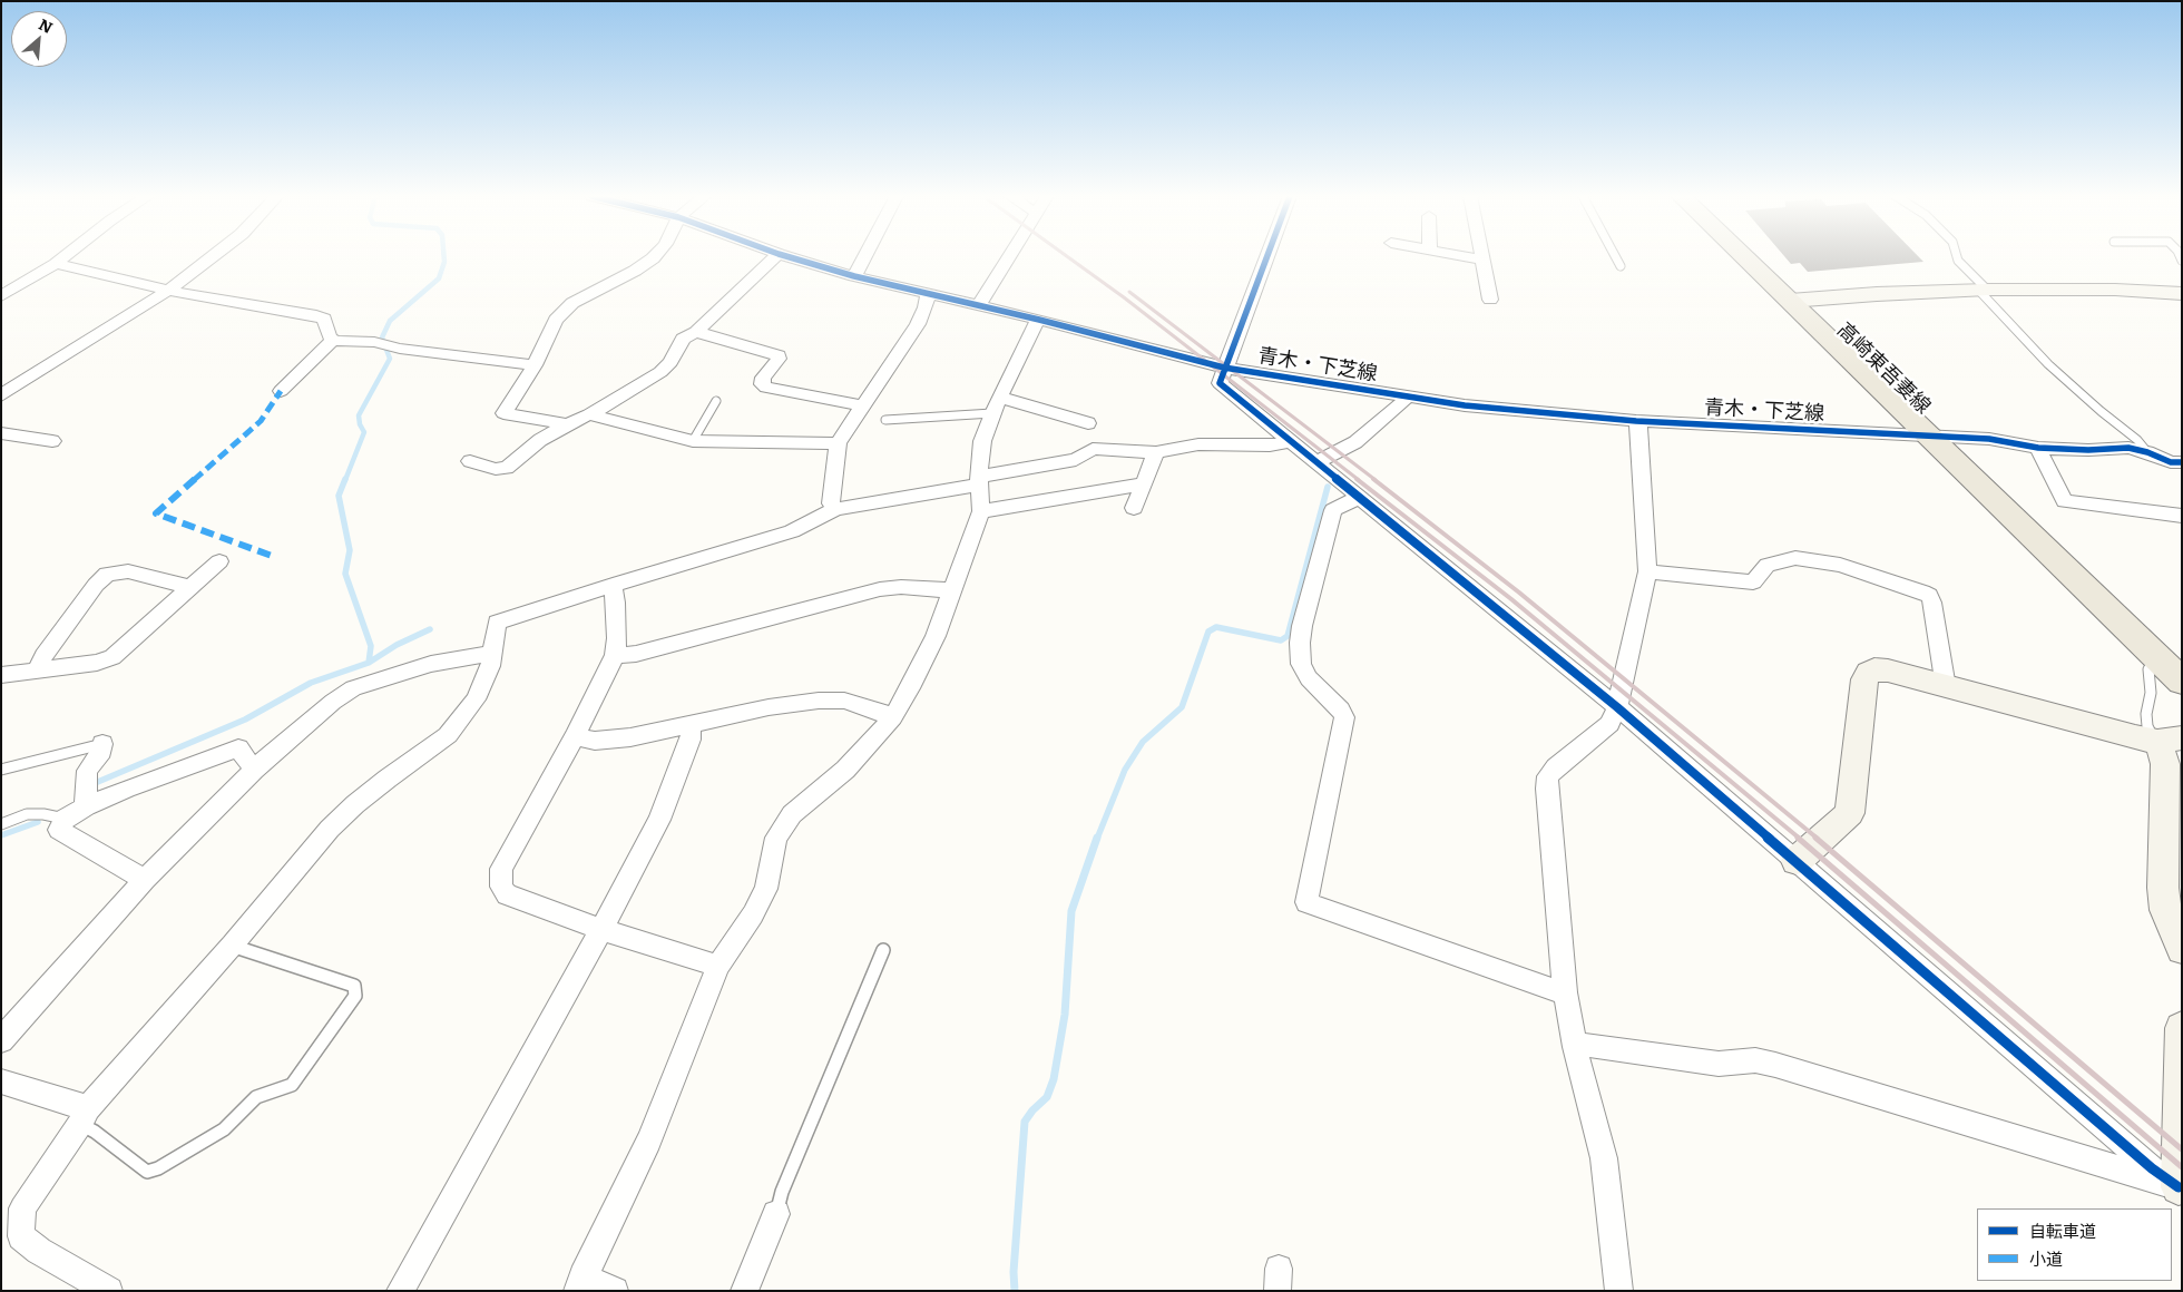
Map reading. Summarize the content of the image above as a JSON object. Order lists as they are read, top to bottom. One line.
{"streets":{"main road":["高崎東吾妻線"],"street":["青木・下芝線"]},"crossings":[["青木・下芝線","高崎東吾妻線"]],"legend":["自転車道","小道"],"north":"top right"}
